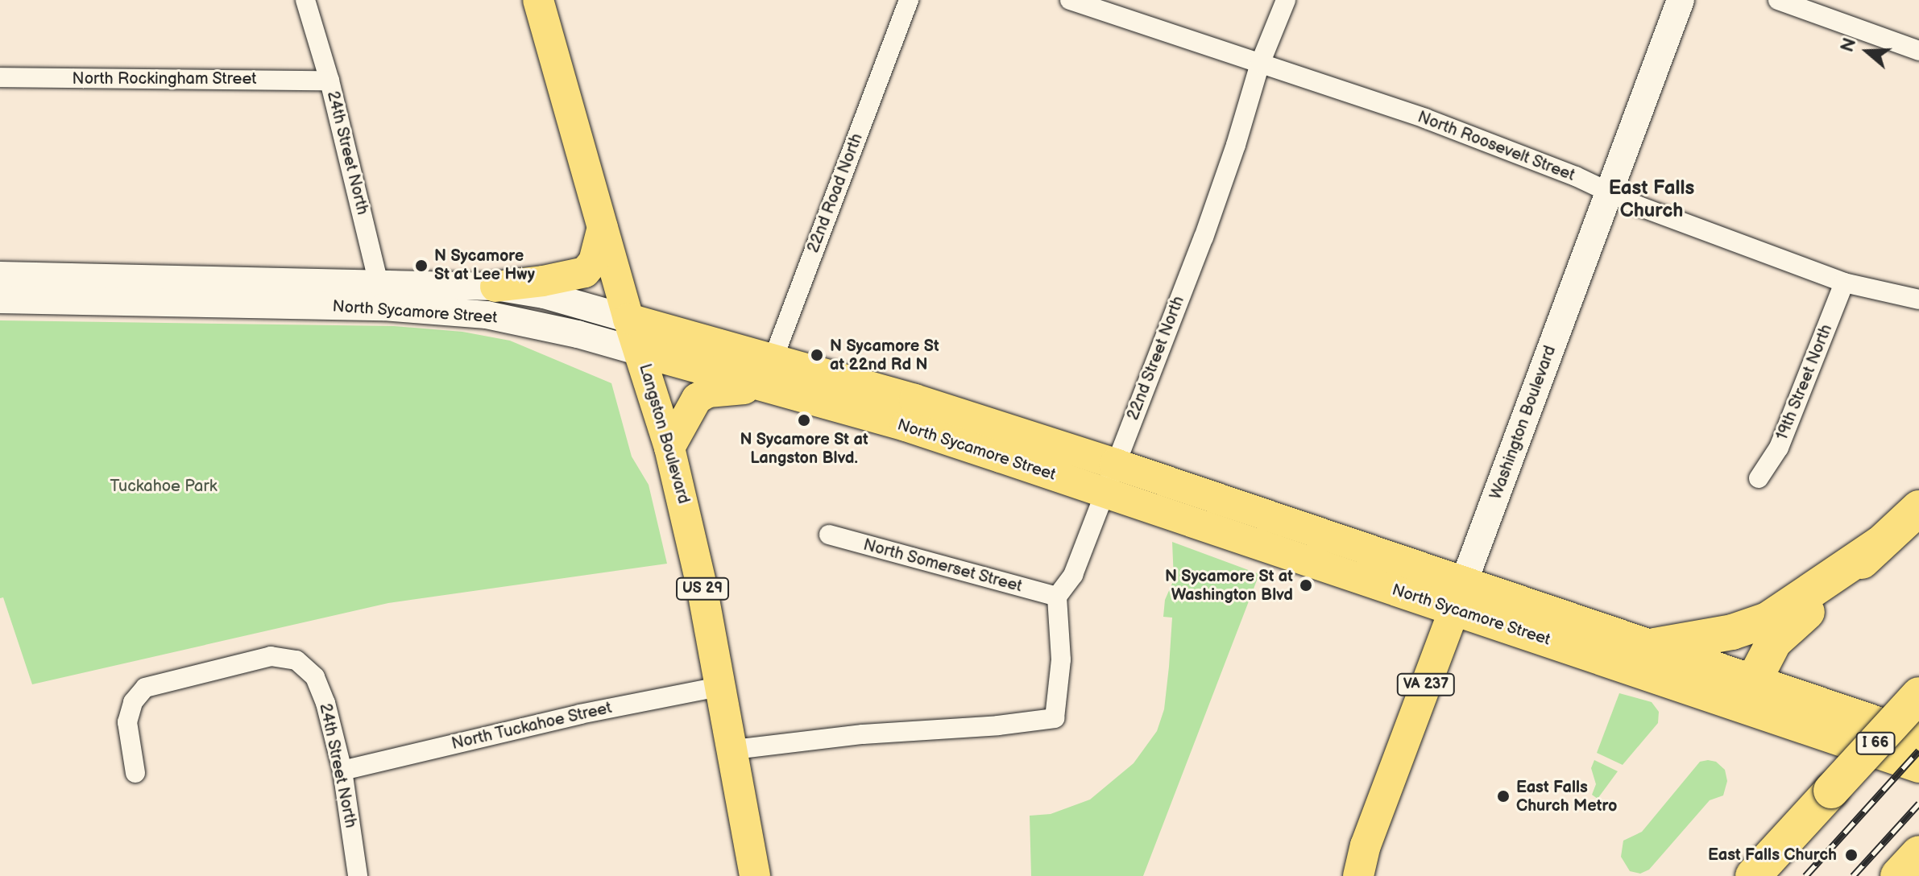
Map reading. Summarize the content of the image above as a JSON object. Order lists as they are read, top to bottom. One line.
{"streets":{"highway":["I 66"],"main road":["North Sycamore Street","Washington Boulevard","Langston Boulevard","US 29","VA 237"],"street":["North Rockingham Street","North Roosevelt Street","24th Street North","22nd Road North","22nd Street North","19th Street North","North Somerset Street","North Tuckahoe Street"]},"crossings":[["North Rockingham Street","24th Street North"],["North Roosevelt Street","22nd Street North"],["North Roosevelt Street","19th Street North"],["North Roosevelt Street","Washington Boulevard"],["24th Street North","North Sycamore Street"],["24th Street North","North Tuckahoe Street"],["22nd Road North","North Sycamore Street"],["North Sycamore Street","22nd Street North"],["North Sycamore Street","Washington Boulevard"],["North Sycamore Street","Langston Boulevard"],["22nd Street North","North Somerset Street"],["Langston Boulevard","North Tuckahoe Street"]],"districts":["East Falls Church"],"parks":["Tuckahoe Park"],"places":["N Sycamore St at Lee Hwy","N Sycamore St at 22nd Rd N","N Sycamore St at Langston Blvd.","N Sycamore St at Washington Blvd","East Falls Church Metro","East Falls Church"],"north":"left"}
